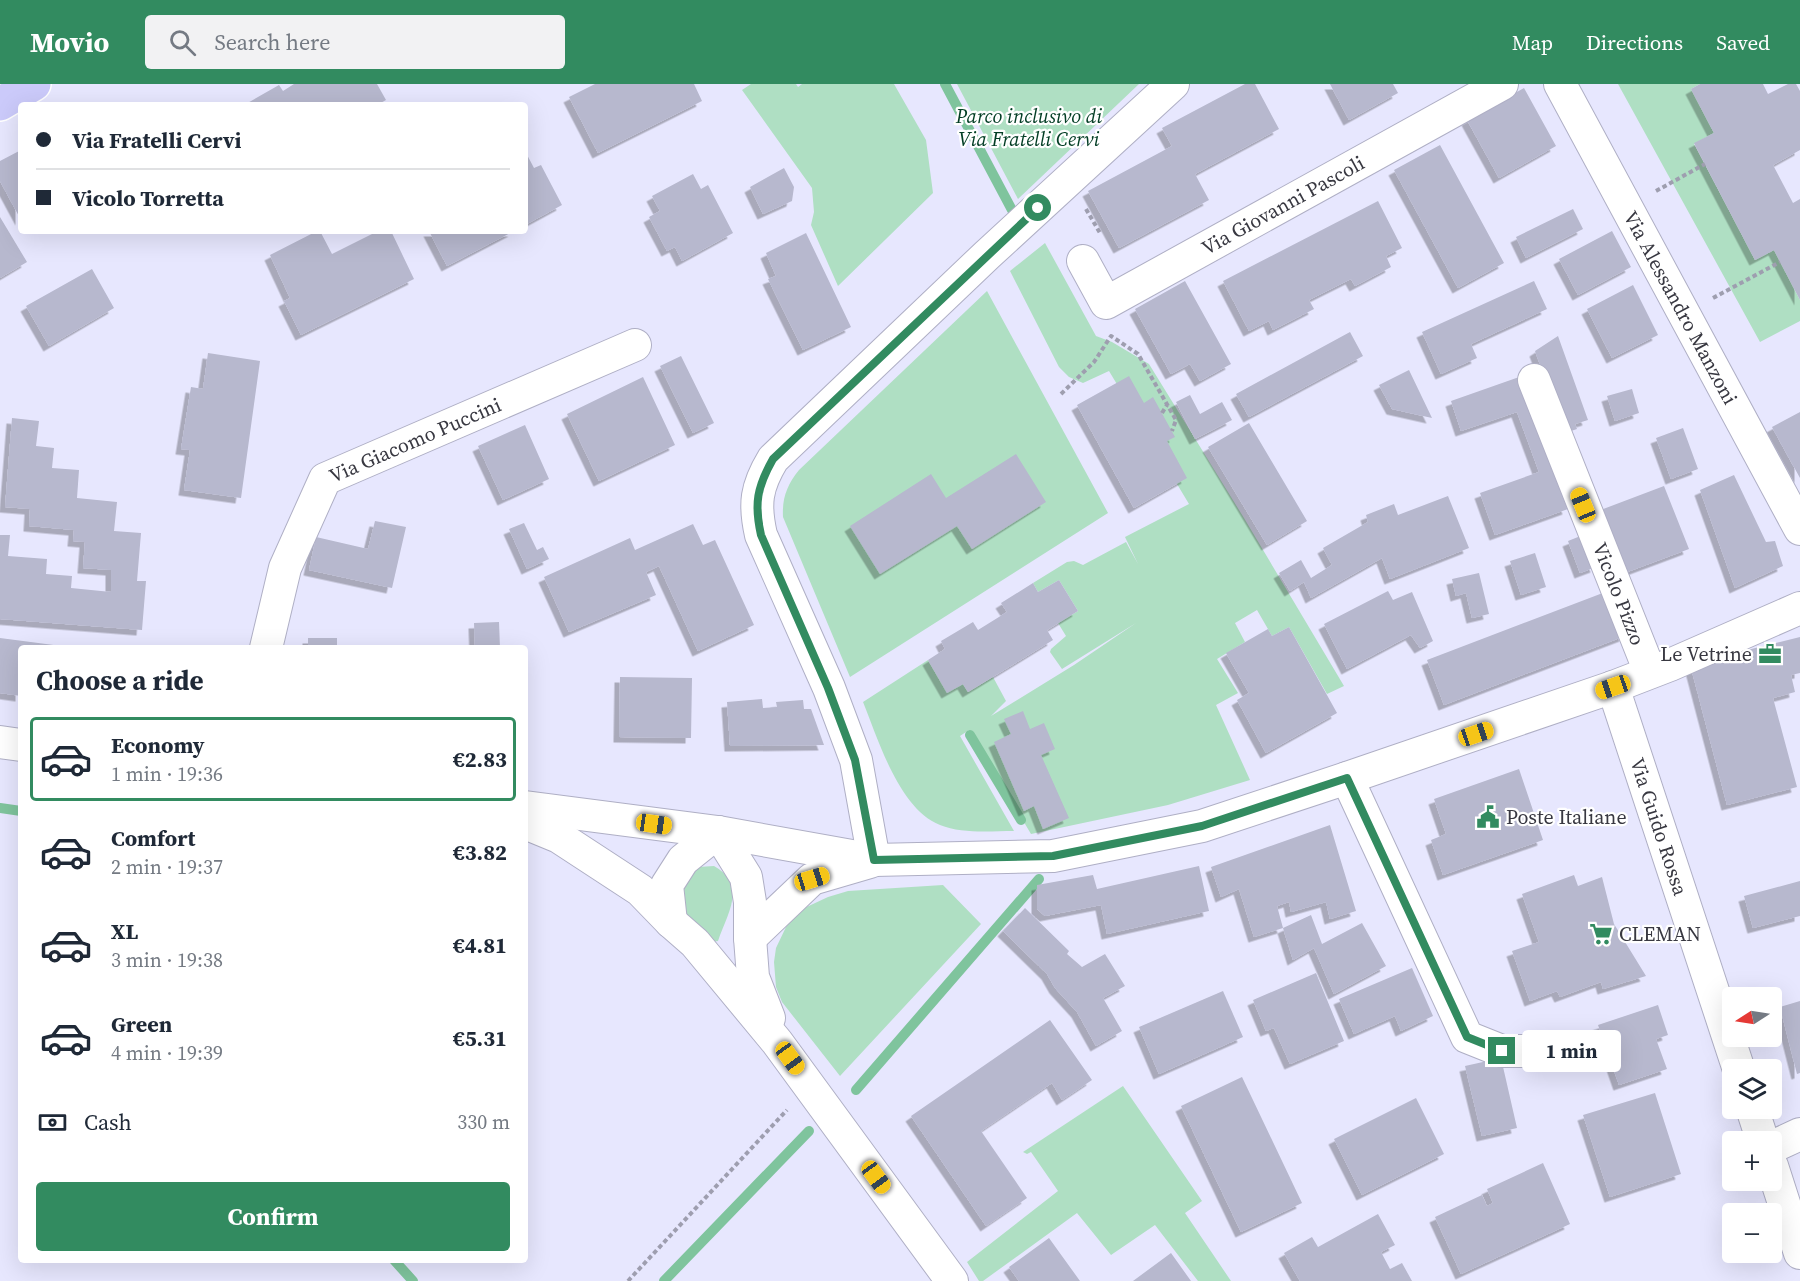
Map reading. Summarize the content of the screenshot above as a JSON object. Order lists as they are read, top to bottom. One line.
{"streets":{"street":["Via Giovanni Pascoli","Via Alessandro Manzoni","Via Giacomo Puccini","Vicolo Pizzo","Via Guido Rossa"]},"parks":["Parco inclusivo di Via Fratelli Cervi"],"places":{"office":["Le Vetrine"],"public building":["Poste Italiane"],"supermarket":["CLEMAN"]},"north":"left","page":{"header":"Movio","search":"Search here","nav":["Map","Directions","Saved"],"banner":["Via Fratelli Cervi","Vicolo Torretta"],"heading":"Choose a ride","list":[{"name":"Economy","note":"1 min · 19:36","value":"€2.83"},{"name":"Comfort","note":"2 min · 19:37","value":"€3.82"},{"name":"XL","note":"3 min · 19:38","value":"€4.81"},{"name":"Green","note":"4 min · 19:39","value":"€5.31"}],"map_buttons":["+","−"],"bubble":"1 min","pay":["Cash","330 m"],"buttons":"Confirm"}}
